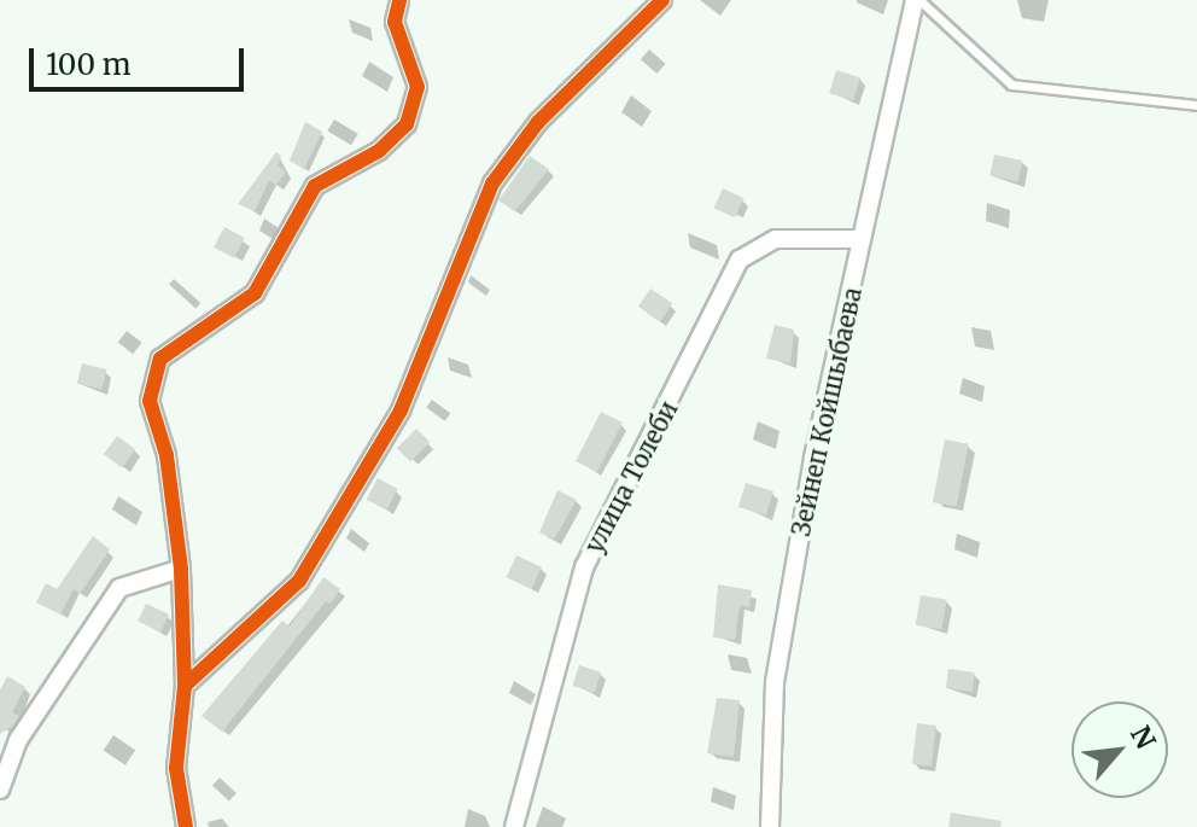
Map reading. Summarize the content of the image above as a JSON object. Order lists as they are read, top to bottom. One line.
{"streets":{"street":["Зейнеп Койшыбаева","улица Толеби"]},"crossings":[["Зейнеп Койшыбаева","улица Толеби"]],"scale_bar":"100 m","north":"top right"}
